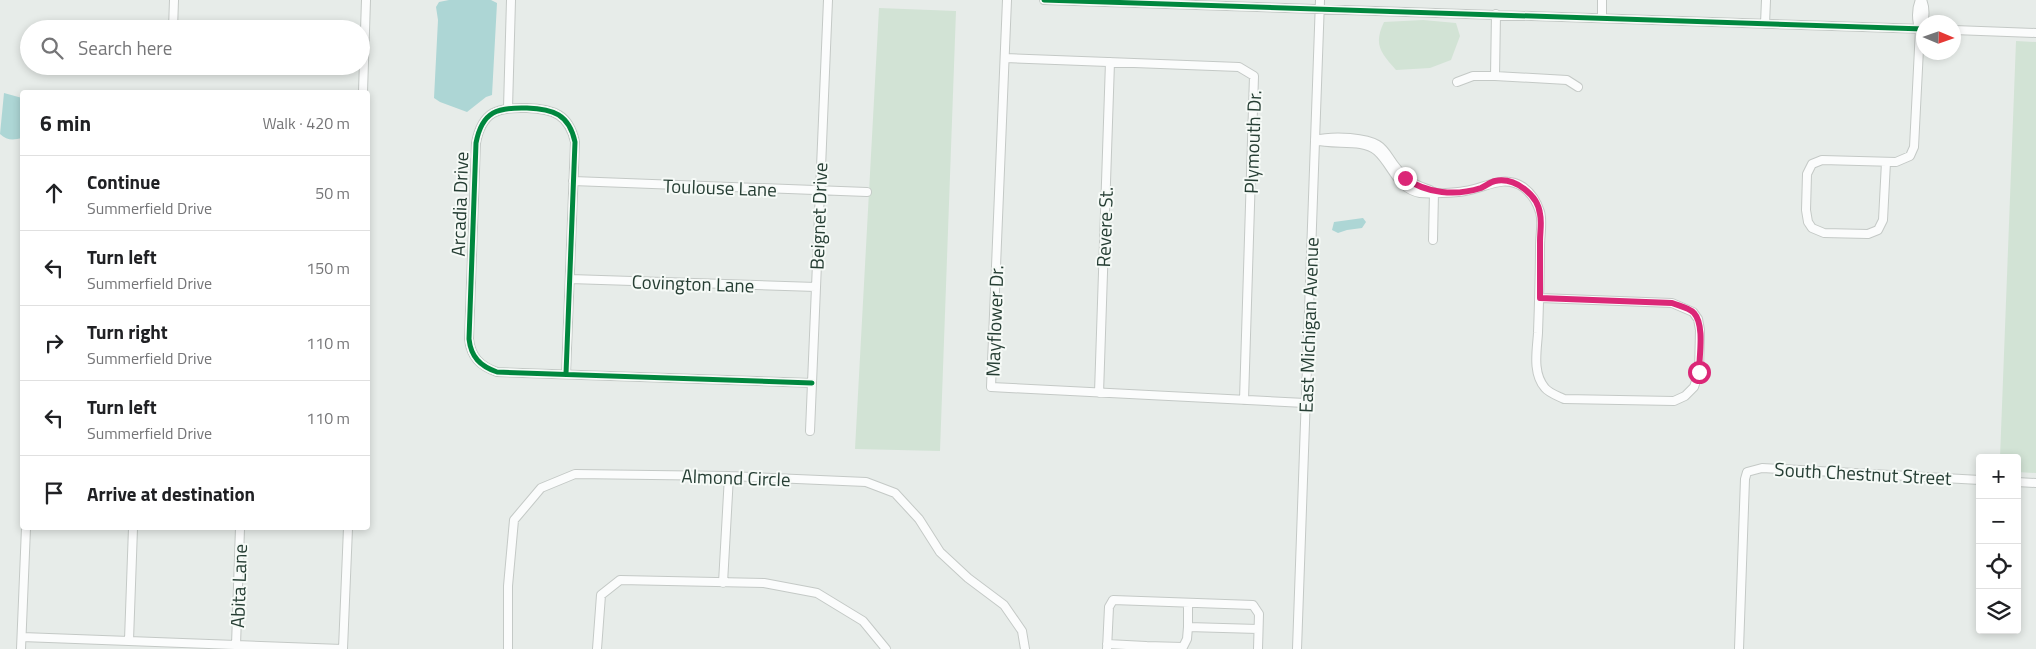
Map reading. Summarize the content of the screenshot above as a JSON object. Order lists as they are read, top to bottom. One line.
{"streets":{"street":["Plymouth Dr.","Toulouse Lane","Arcadia Drive","Beignet Drive","Revere St.","Covington Lane","Mayflower Dr.","East Michigan Avenue","South Chestnut Street","Almond Circle","Abita Lane"]},"crossings":[["Plymouth Dr.","Revere St."],["Plymouth Dr.","Mayflower Dr."],["Toulouse Lane","Arcadia Drive"],["Toulouse Lane","Beignet Drive"],["Arcadia Drive","Beignet Drive"],["Arcadia Drive","Covington Lane"],["Beignet Drive","Covington Lane"],["Revere St.","Mayflower Dr."],["Mayflower Dr.","East Michigan Avenue"]],"north":"right","page":{"search":"Search here","heading":["6 min","Walk · 420 m"],"list":[["Continue","Summerfield Drive","50 m"],["Turn left","Summerfield Drive","150 m"],["Turn right","Summerfield Drive","110 m"],["Turn left","Summerfield Drive","110 m"],"Arrive at destination"],"map_buttons":["+","−"]}}
